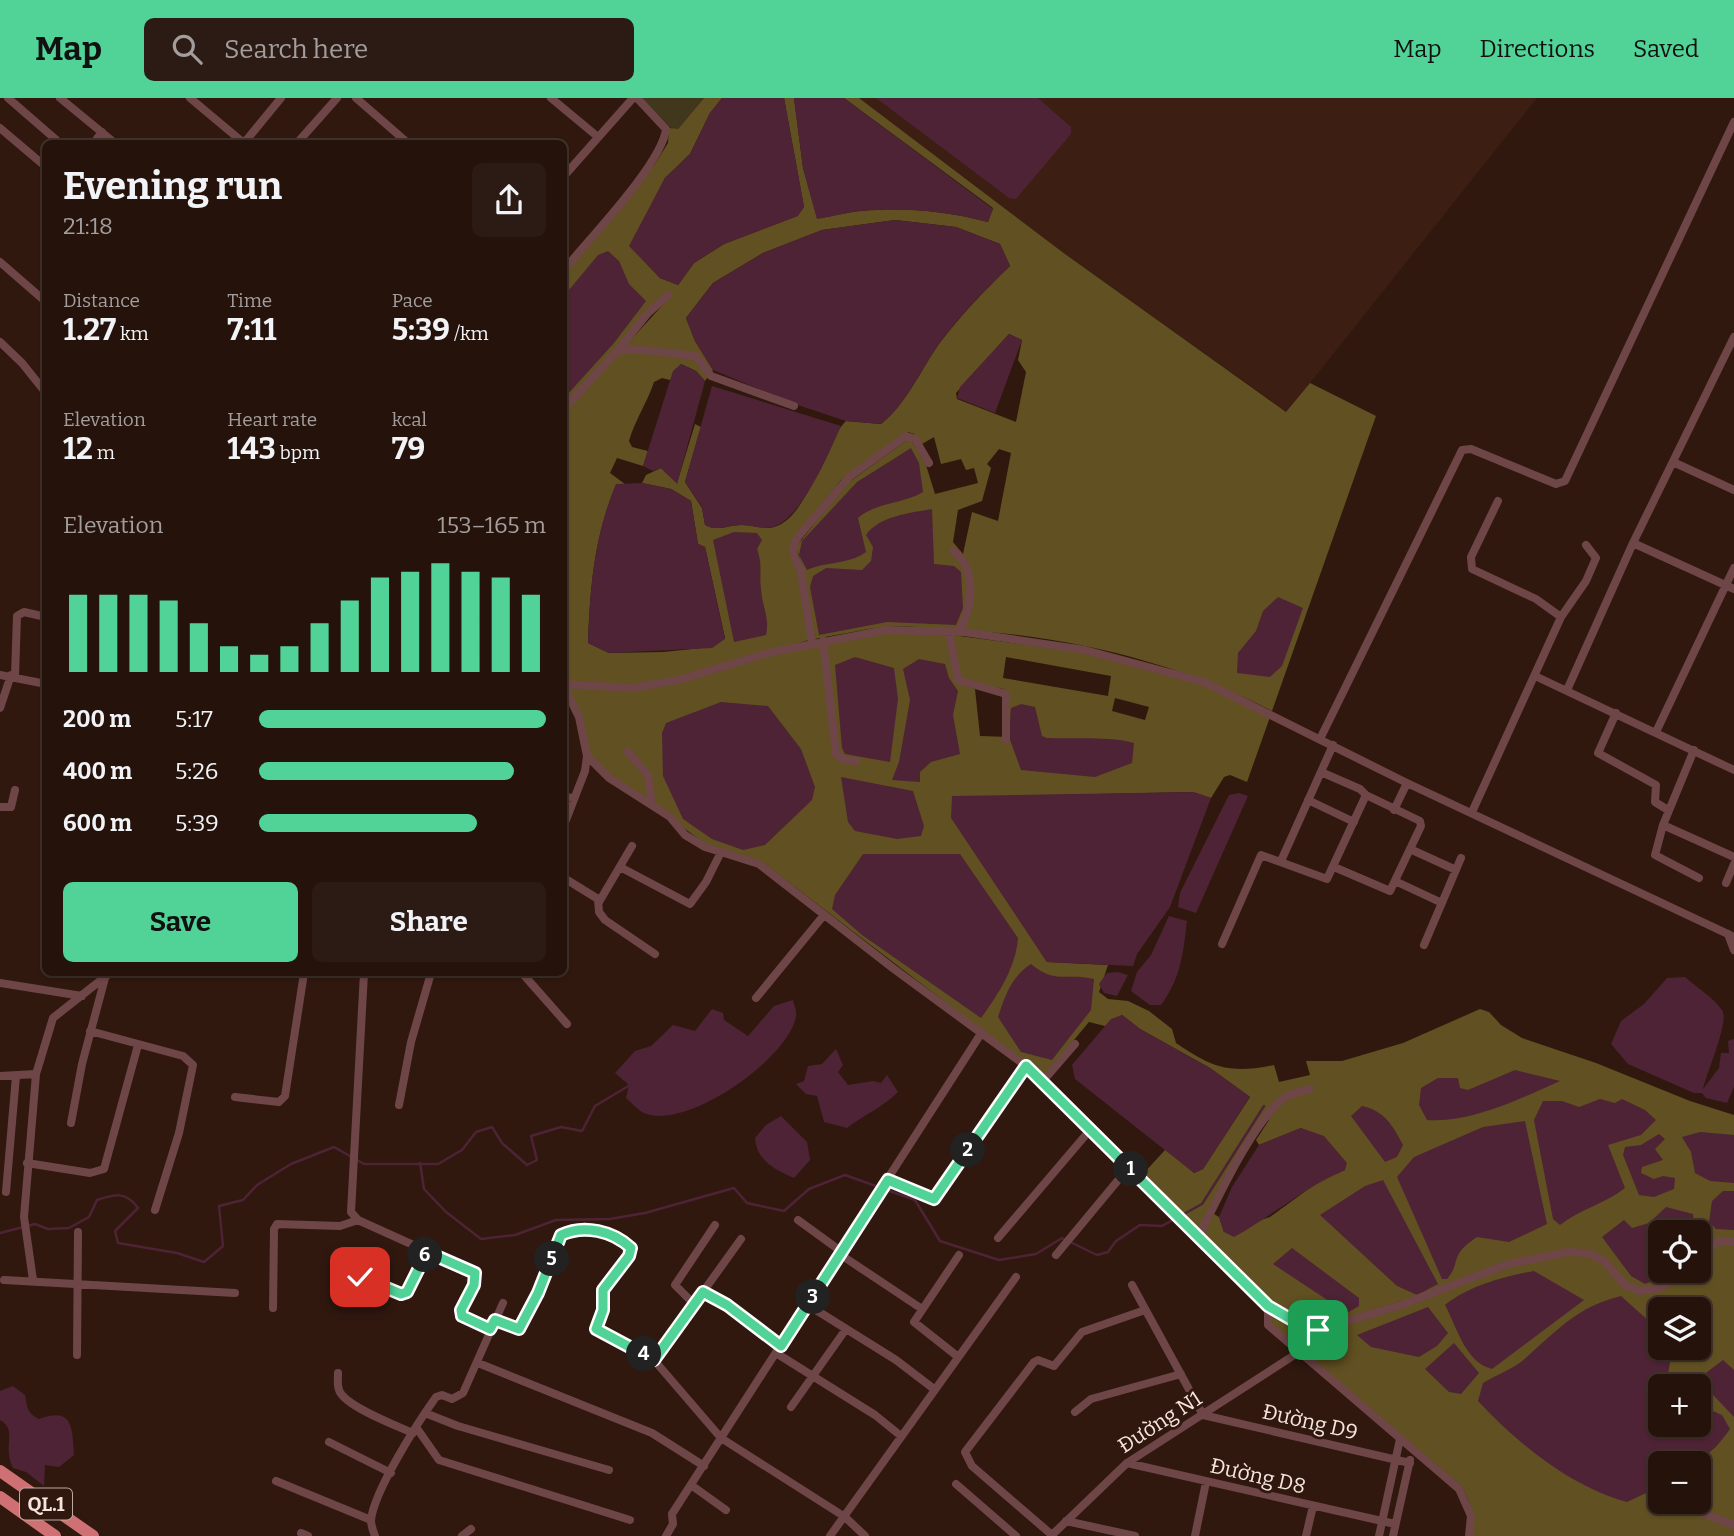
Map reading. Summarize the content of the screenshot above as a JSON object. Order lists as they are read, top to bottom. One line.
{"streets":{"highway":["QL.1"],"street":["Đường N1","Đường D9","Đường D8"]},"crossings":[["Đường N1","Đường D9"],["Đường N1","Đường D8"]],"page":{"header":"Map","search":"Search here","nav":["Map","Directions","Saved"],"heading":["Evening run","21:18"],"stats":[["Distance","1.27 km"],["Time","7:11"],["Pace","5:39 /km"],["Elevation","12 m"],["Heart rate","143 bpm"],["kcal","79"]],"chart":["Elevation","153–165 m"],"list":[{"name":"200 m","note":"5:17"},{"name":"400 m","note":"5:26"},{"name":"600 m","note":"5:39"}],"buttons":["Save","Share"],"pins":["2","1","6","5","3","4"],"map_buttons":["+","−"]}}
